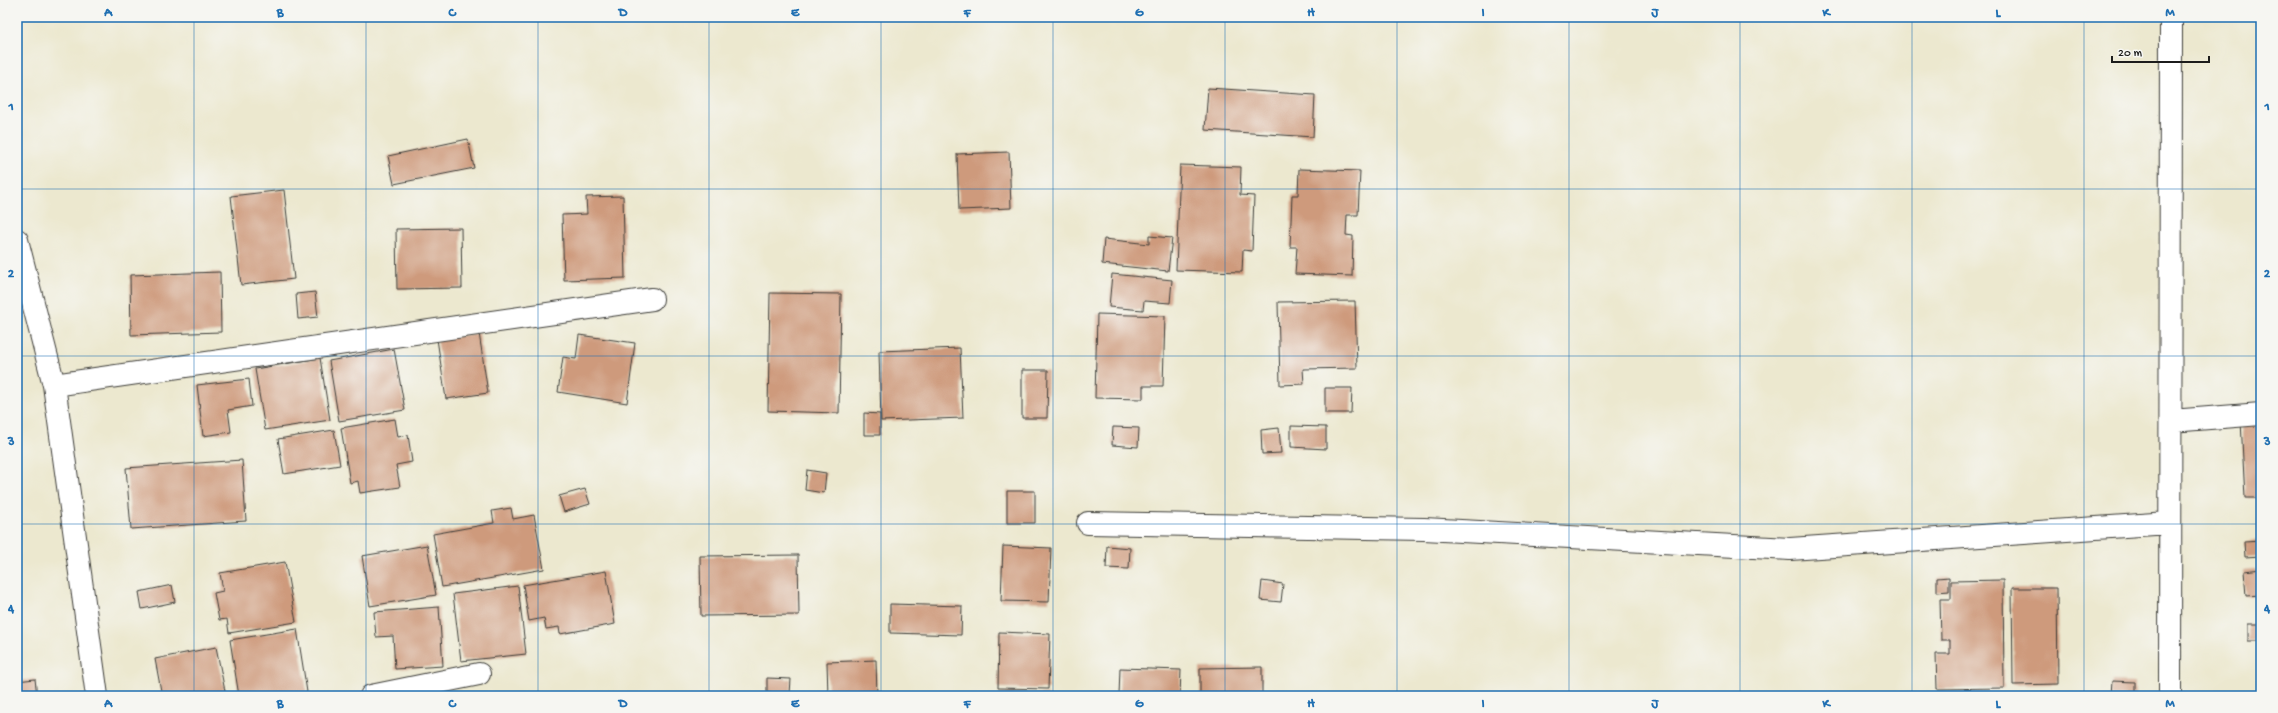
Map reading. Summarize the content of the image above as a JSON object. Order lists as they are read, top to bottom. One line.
{"scale_bar":"20 m","grid":{"columns":["A","B","C","D","E","F","G","H","I","J","K","L","M"],"rows":["1","2","3","4"]}}
